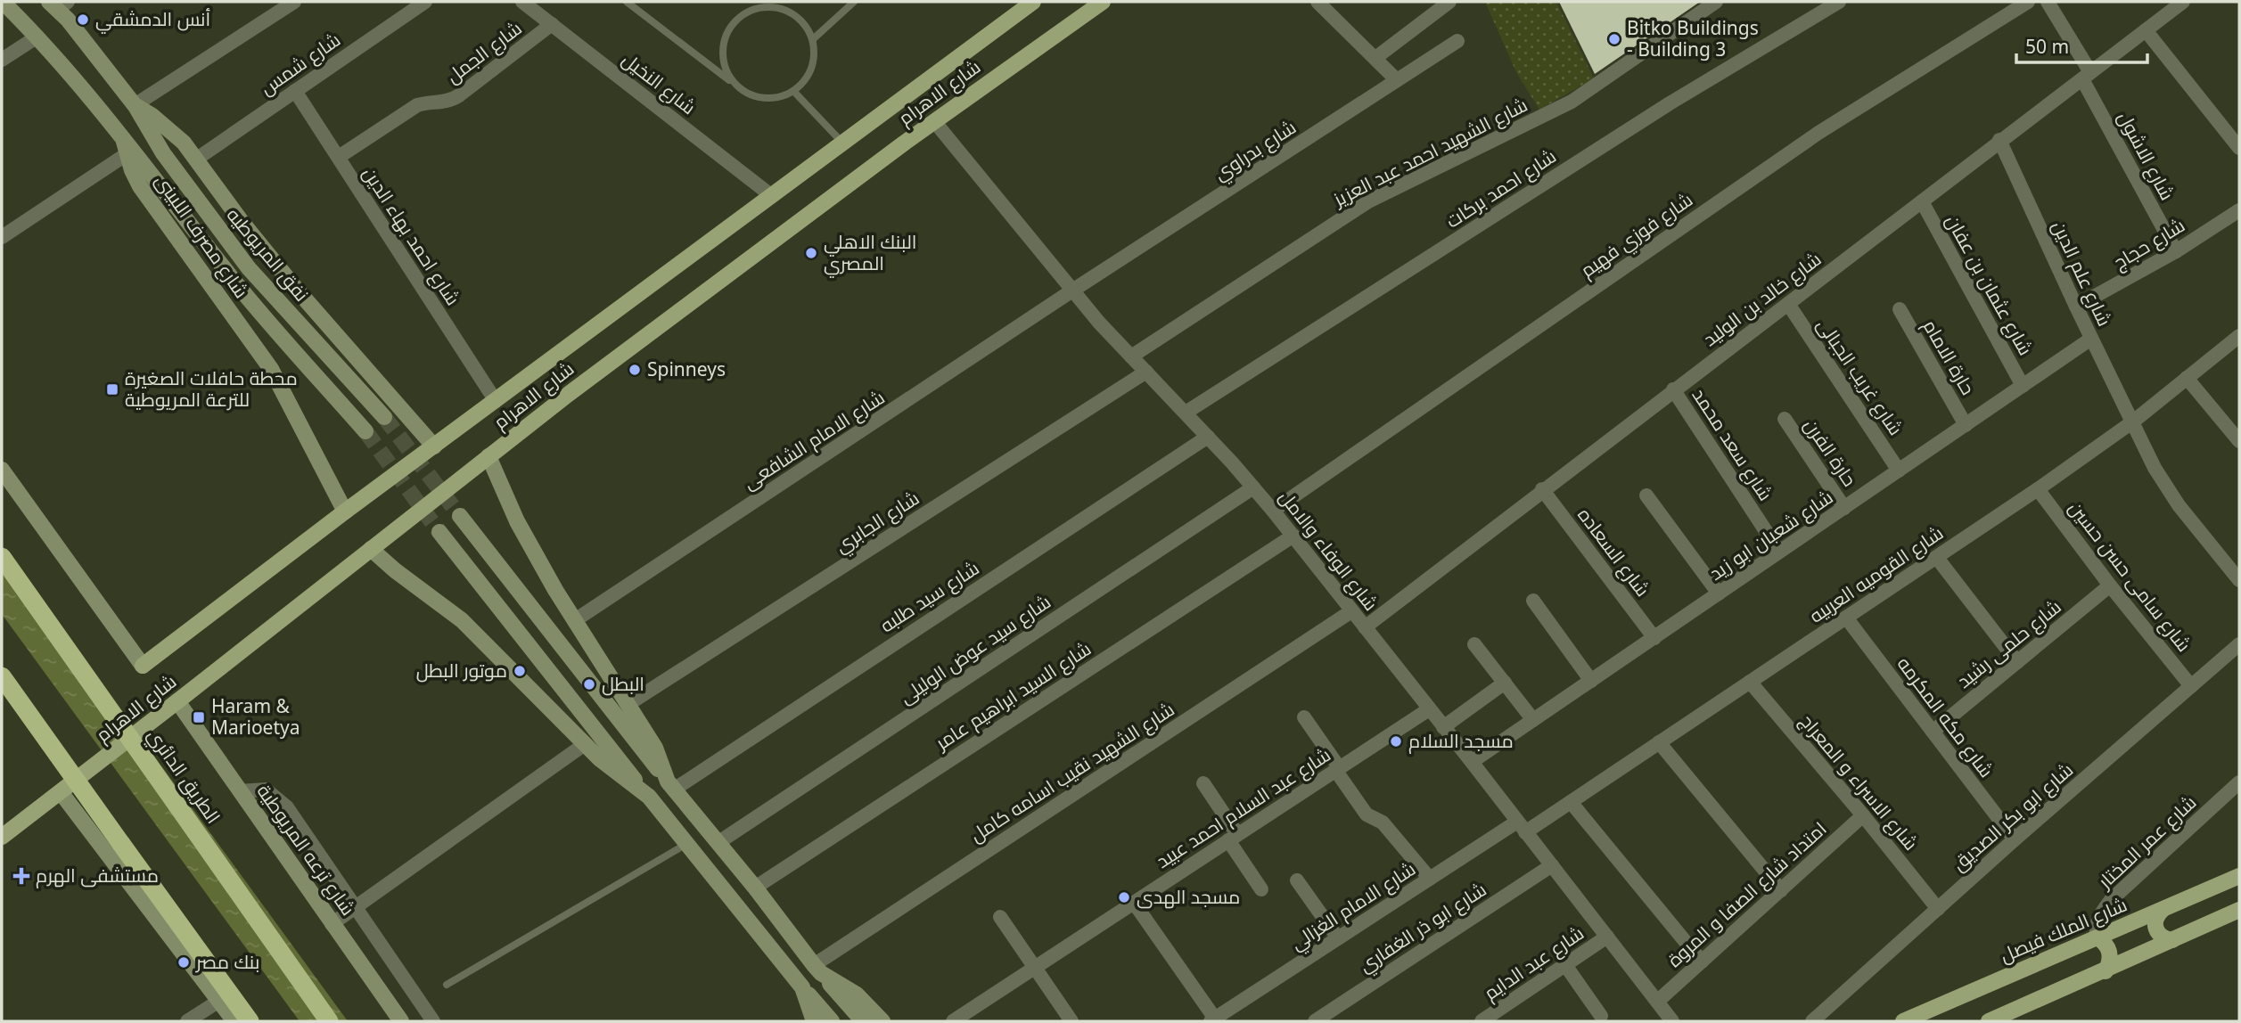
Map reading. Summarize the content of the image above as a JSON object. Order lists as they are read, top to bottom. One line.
{"streets":{"highway":["الطريق الدائري"],"main road":["شارع الاهرام","شارع مصرف اللبينى","نفق المريوطيه","شارع ترعه المريوطية","شارع الملك فيصل"],"street":["شارع الجمل","شارع شمس","شارع النخيل","شارع بدراوي","شارع الشهيد احمد عبد العزيز","شارع الاشول","شارع احمد بركات","شارع فوزي فهيم","شارع احمد بهاء الدين","شارع حجاج","شارع علم الدين","شارع عثمان بن عفان","شارع خالد بن الوليد","حارة الامام","شارع غريب الجبالى","شارع الامام الشافعى","شارع سعد محمد","حارة الفرن","شارع الجابري","شارع شعبان ابو زيد","شارع الوفاء والامل","شارع السعاده","شارع القوميه العربيه","شارع سامى حسن حسين","شارع سيد طلبه","شارع حلمى رشيد","شارع سيد عوض الوليلى","شارع السيد ابراهيم عامر","شارع مكه المكرمه","شارع الشهيد نقيب اسامه كامل","شارع الاسراء و المعراج","شارع عبد السلام احمد عبيد","شارع ابو بكر الصديق","شارع عمر المختار","امتداد شارع الصفا و المروة","شارع الامام الغزالي","شارع ابو ذر الغفاري","شارع عبد الدايم"]},"crossings":[["شارع الجمل","شارع النخيل"],["شارع الجمل","شارع احمد بهاء الدين"],["شارع شمس","شارع احمد بهاء الدين"],["شارع النخيل","شارع الاهرام"],["شارع الاهرام","شارع مصرف اللبينى"],["شارع الاهرام","شارع احمد بهاء الدين"],["شارع الاهرام","شارع الوفاء والامل"],["شارع الاهرام","شارع ترعه المريوطية"],["شارع بدراوي","شارع الامام الشافعى"],["شارع بدراوي","شارع الوفاء والامل"],["شارع الشهيد احمد عبد العزيز","شارع الوفاء والامل"],["شارع الاشول","شارع حجاج"],["شارع الاشول","شارع خالد بن الوليد"],["شارع احمد بركات","شارع الوفاء والامل"],["شارع فوزي فهيم","شارع الوفاء والامل"],["شارع حجاج","شارع علم الدين"],["شارع علم الدين","شارع خالد بن الوليد"],["شارع علم الدين","شارع شعبان ابو زيد"],["شارع علم الدين","شارع القوميه العربيه"],["شارع عثمان بن عفان","شارع خالد بن الوليد"],["شارع عثمان بن عفان","شارع شعبان ابو زيد"],["شارع خالد بن الوليد","شارع غريب الجبالى"],["شارع خالد بن الوليد","شارع سعد محمد"],["شارع خالد بن الوليد","شارع الوفاء والامل"],["شارع خالد بن الوليد","شارع السعاده"],["حارة الامام","شارع شعبان ابو زيد"],["شارع غريب الجبالى","شارع شعبان ابو زيد"],["شارع الامام الشافعى","شارع الوفاء والامل"],["شارع سعد محمد","شارع شعبان ابو زيد"],["حارة الفرن","شارع شعبان ابو زيد"],["شارع الجابري","شارع الوفاء والامل"],["شارع شعبان ابو زيد","شارع الوفاء والامل"],["شارع شعبان ابو زيد","شارع السعاده"],["شارع الوفاء والامل","شارع القوميه العربيه"],["شارع الوفاء والامل","شارع سيد طلبه"],["شارع الوفاء والامل","شارع سيد عوض الوليلى"],["شارع الوفاء والامل","شارع السيد ابراهيم عامر"],["شارع الوفاء والامل","شارع الشهيد نقيب اسامه كامل"],["شارع الوفاء والامل","شارع عبد السلام احمد عبيد"],["شارع الوفاء والامل","امتداد شارع الصفا و المروة"],["شارع الوفاء والامل","شارع الامام الغزالي"],["شارع الوفاء والامل","شارع ابو ذر الغفاري"],["شارع الوفاء والامل","شارع عبد الدايم"],["شارع القوميه العربيه","شارع سامى حسن حسين"],["شارع القوميه العربيه","شارع مكه المكرمه"],["شارع القوميه العربيه","شارع الاسراء و المعراج"],["شارع القوميه العربيه","شارع الامام الغزالي"],["شارع سامى حسن حسين","شارع حلمى رشيد"],["شارع سامى حسن حسين","شارع ابو بكر الصديق"],["شارع حلمى رشيد","شارع مكه المكرمه"],["شارع مكه المكرمه","شارع ابو بكر الصديق"],["شارع الاسراء و المعراج","شارع ابو بكر الصديق"],["شارع الاسراء و المعراج","امتداد شارع الصفا و المروة"],["شارع عمر المختار","شارع الملك فيصل"]],"places":{"other":["أنس الدمشقي","Bitko Buildings - Building 3","البنك الاهلي المصري","Spinneys","موتور البطل","البطل","مسجد السلام","مسجد الهدى","بنك مصر"],"transit":["محطة حافلات الصغيرة للترعة المريوطية","Haram & Marioetya"],"health":["مستشفى الهرم"]},"scale_bar":"50 m"}
